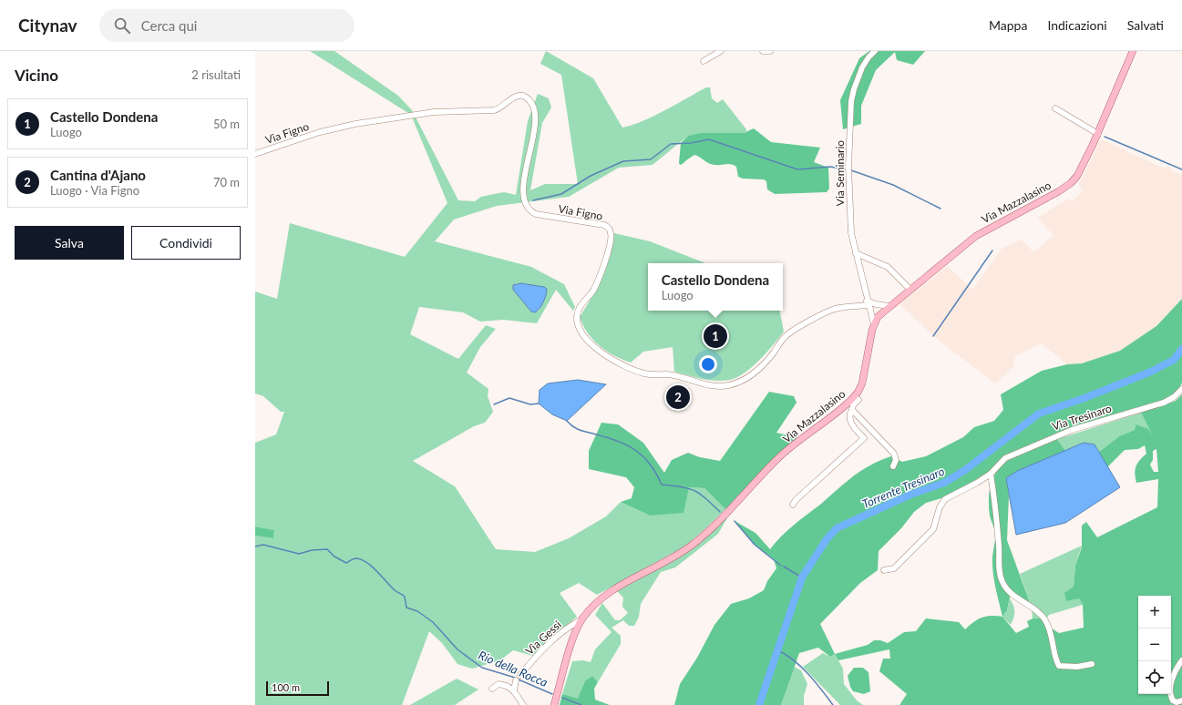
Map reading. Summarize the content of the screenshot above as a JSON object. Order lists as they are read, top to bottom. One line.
{"streets":{"main road":["Via Mazzalasino"],"street":["Via Figno","Via Seminario","Via Tresinaro","Via Gessi"]},"crossings":[["Via Figno","Via Seminario"],["Via Seminario","Via Mazzalasino"],["Via Mazzalasino","Via Gessi"]],"water":["Torrente Tresinaro","Rio della Rocca"],"scale_bar":"100 m","page":{"header":"Citynav","search":"Cerca qui","nav":["Mappa","Indicazioni","Salvati"],"heading":["Vicino","2 risultati"],"list":[{"mark":"1","name":"Castello Dondena","note":"Luogo","value":"50 m"},{"mark":"2","name":"Cantina d'Ajano","note":"Luogo · Via Figno","value":"70 m"}],"buttons":["Salva","Condividi"],"popup":["Castello Dondena","Luogo"],"pins":["1","2"],"map_buttons":["+","−"],"scale":"100 m"}}
